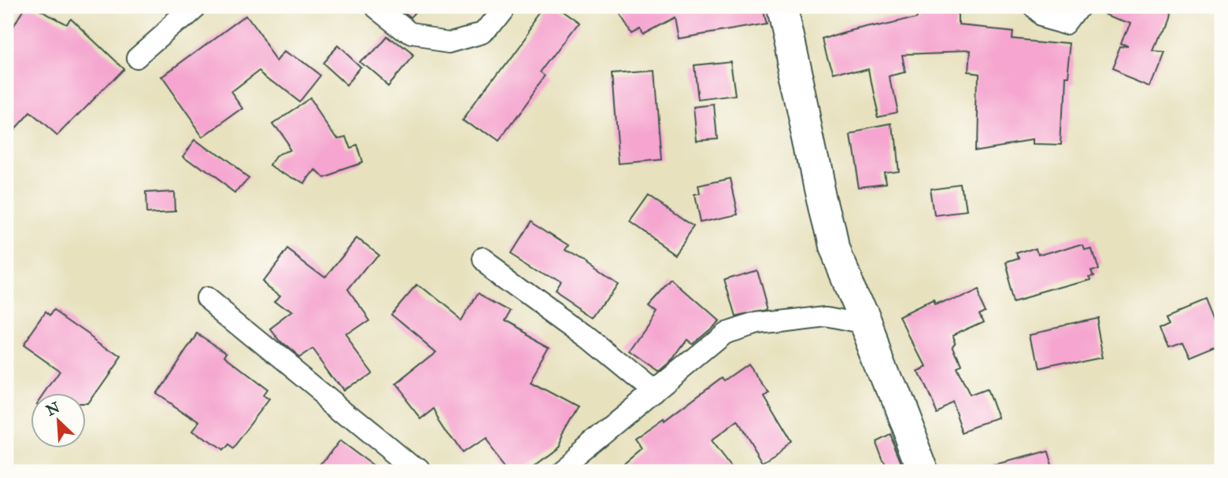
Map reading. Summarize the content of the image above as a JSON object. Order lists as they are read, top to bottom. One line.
{"north":"top left"}
